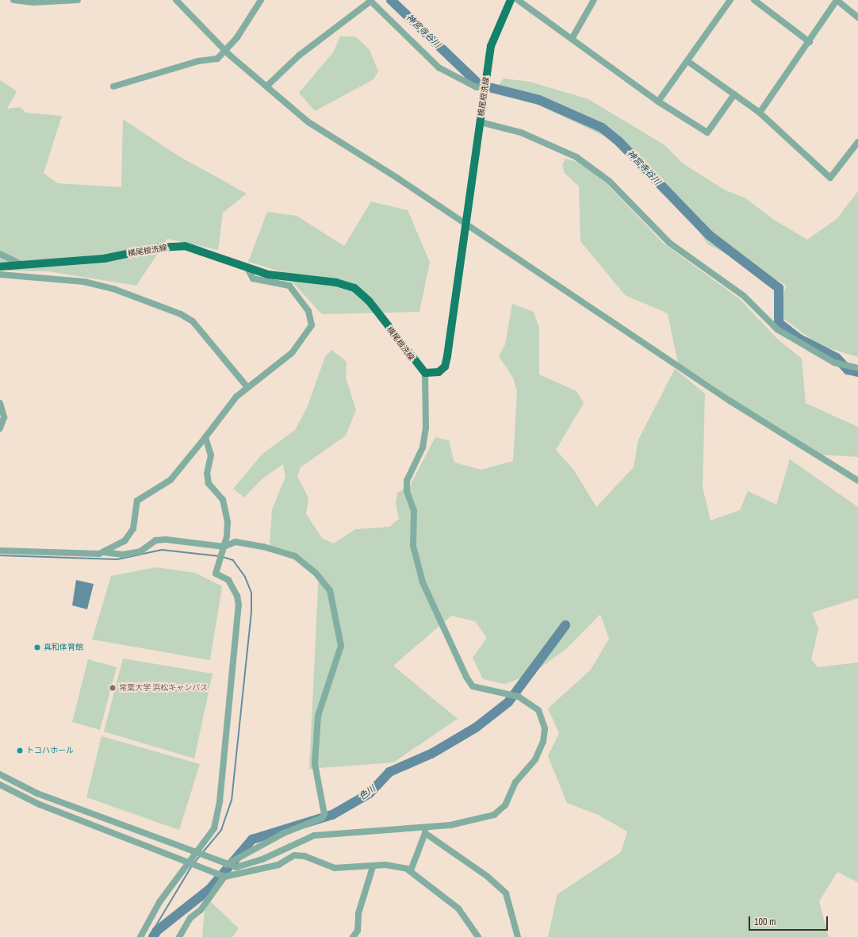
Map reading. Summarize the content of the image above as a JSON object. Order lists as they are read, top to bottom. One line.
{"streets":{"main road":["横尾根洗線"]},"water":["神宮寺谷川","色川"],"places":["真和体育館","常葉大学 浜松キャンパス","トコハホール"],"scale_bar":"100 m"}
